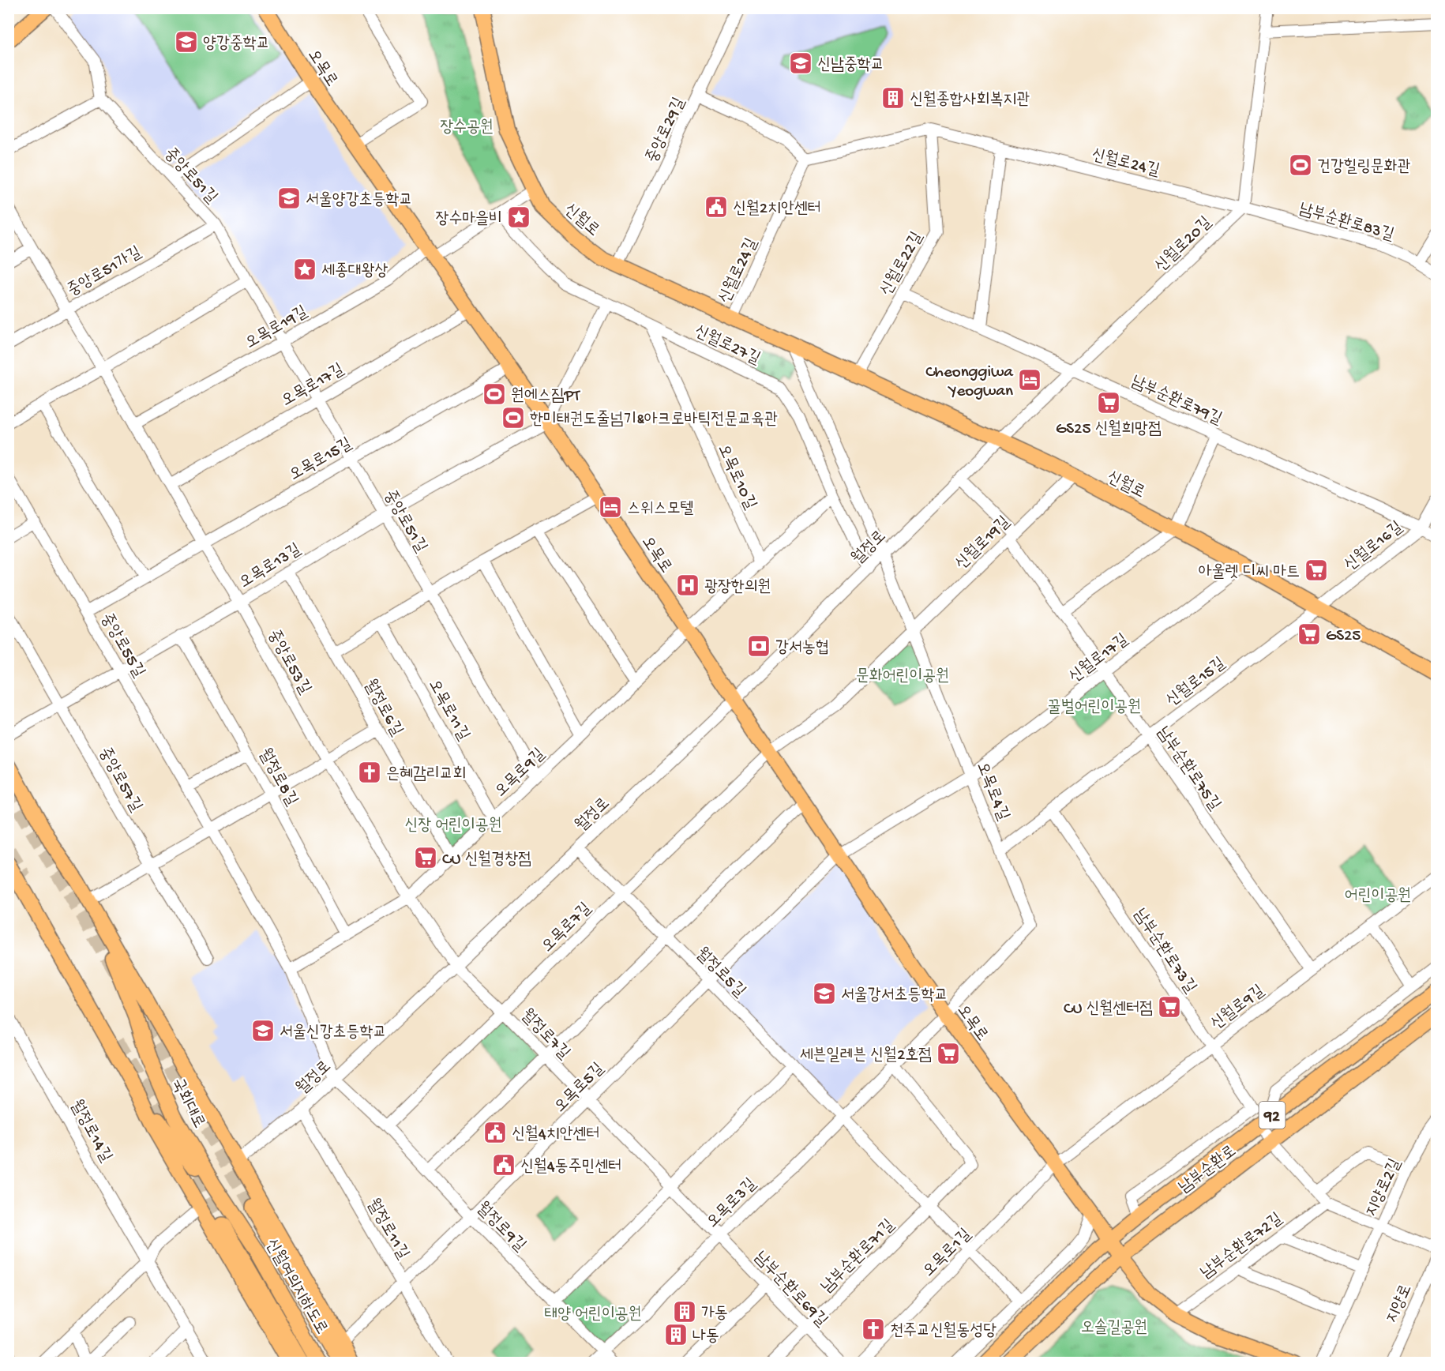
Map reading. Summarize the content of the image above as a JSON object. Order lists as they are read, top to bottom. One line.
{"streets":{"highway":["신월여의지하도로"],"main road":["오목로","신월로","국회대로","92","남부순환로"],"street":["중앙로29길","신월로24길","중앙로51길","남부순환로83길","신월로20길","신월로22길","중앙로51가길","오목로19길","신월로27길","오목로17길","남부순환로79길","오목로15길","오목로10길","신월로19길","신월로16길","월정로","오목로13길","중앙로55길","신월로17길","중앙로53길","신월로15길","월정로6길","오목로11길","남부순환로75길","오목로9길","월정로8길","중앙로57길","오목로4길","오목로7길","남부순환로73길","월정로5길","신월로9길","월정로7길","오목로5길","월정로14길","지양로2길","오목로3길","월정로9길","월정로11길","남부순환로72길","오목로1길","남부순환로71길","남부순환로69길","지양로"]},"crossings":[["오목로","오목로19길"],["오목로","오목로17길"],["오목로","오목로15길"],["오목로","월정로"],["오목로","오목로13길"],["오목로","신월로17길"],["오목로","오목로9길"],["오목로","오목로4길"],["오목로","오목로7길"],["오목로","신월로9길"],["오목로","오목로5길"],["오목로","남부순환로"],["오목로","오목로3길"],["오목로","오목로1길"],["중앙로29길","신월로"],["신월로24길","신월로"],["신월로24길","남부순환로83길"],["신월로24길","신월로20길"],["신월로24길","신월로22길"],["중앙로51길","중앙로51가길"],["중앙로51길","오목로19길"],["중앙로51길","오목로17길"],["중앙로51길","오목로15길"],["중앙로51길","오목로13길"],["중앙로51길","오목로9길"],["신월로","신월로20길"],["신월로","신월로22길"],["신월로","신월로19길"],["신월로","신월로16길"],["신월로","월정로"],["신월로","신월로17길"],["신월로","신월로15길"],["남부순환로83길","신월로20길"],["신월로20길","남부순환로79길"],["신월로20길","월정로"],["신월로22길","남부순환로79길"],["중앙로51가길","중앙로53길"],["오목로19길","중앙로53길"],["신월로27길","오목로10길"],["신월로27길","월정로"],["오목로17길","중앙로53길"],["남부순환로79길","신월로16길"],["오목로15길","중앙로55길"],["오목로15길","중앙로53길"],["신월로19길","남부순환로75길"],["신월로19길","오목로4길"],["신월로16길","신월로15길"],["월정로","중앙로55길"],["월정로","중앙로53길"],["월정로","오목로4길"],["월정로","월정로5길"],["월정로","월정로7길"],["월정로","월정로9길"],["월정로","월정로11길"],["오목로13길","중앙로55길"],["오목로13길","중앙로53길"],["오목로13길","월정로6길"],["오목로13길","월정로8길"],["오목로13길","중앙로57길"],["중앙로55길","오목로9길"],["중앙로55길","월정로9길"],["신월로17길","남부순환로75길"],["신월로17길","오목로4길"],["신월로17길","오목로5길"],["중앙로53길","오목로9길"],["중앙로53길","월정로7길"],["신월로15길","남부순환로75길"],["신월로15길","오목로4길"],["신월로15길","남부순환로73길"],["월정로6길","오목로9길"],["남부순환로75길","신월로9길"],["오목로9길","월정로8길"],["오목로4길","오목로3길"],["오목로7길","월정로5길"],["오목로7길","월정로7길"],["오목로7길","월정로9길"],["남부순환로73길","신월로9길"],["남부순환로73길","남부순환로"],["월정로5길","오목로5길"],["월정로5길","오목로3길"],["신월로9길","오목로1길"],["월정로7길","오목로5길"],["월정로7길","오목로3길"],["월정로7길","남부순환로69길"],["오목로5길","월정로9길"],["오목로5길","월정로11길"],["오목로3길","월정로9길"],["오목로3길","남부순환로69길"],["남부순환로71길","남부순환로69길"]],"parks":["장수공원","문화어린이공원","꿀벌어린이공원","신장 어린이공원","어린이공원","태양 어린이공원","오솔길공원"],"places":{"school or university":["양강중학교","신남중학교","서울양강초등학교","서울강서초등학교","서울신강초등학교"],"building":["신월종합사회복지관","가동","나동"],"sports":["건강힐링문화관","원에스짐PT","한미태권도줄넘기&아크로바틱전문교육관"],"public building":["신월2치안센터","신월4치안센터","신월4동주민센터"],"place":["장수마을비","세종대왕상"],"hotel":["Cheonggiwa Yeogwan","스위스모텔"],"supermarket":["GS25 신월희망점","아울렛 디씨 마트","GS25","CU 신월경창점","CU 신월센터점","세븐일레븐 신월2호점"],"hospital":["광장한의원"],"bank":["강서농협"],"church":["은혜감리교회","천주교신월동성당"]}}
